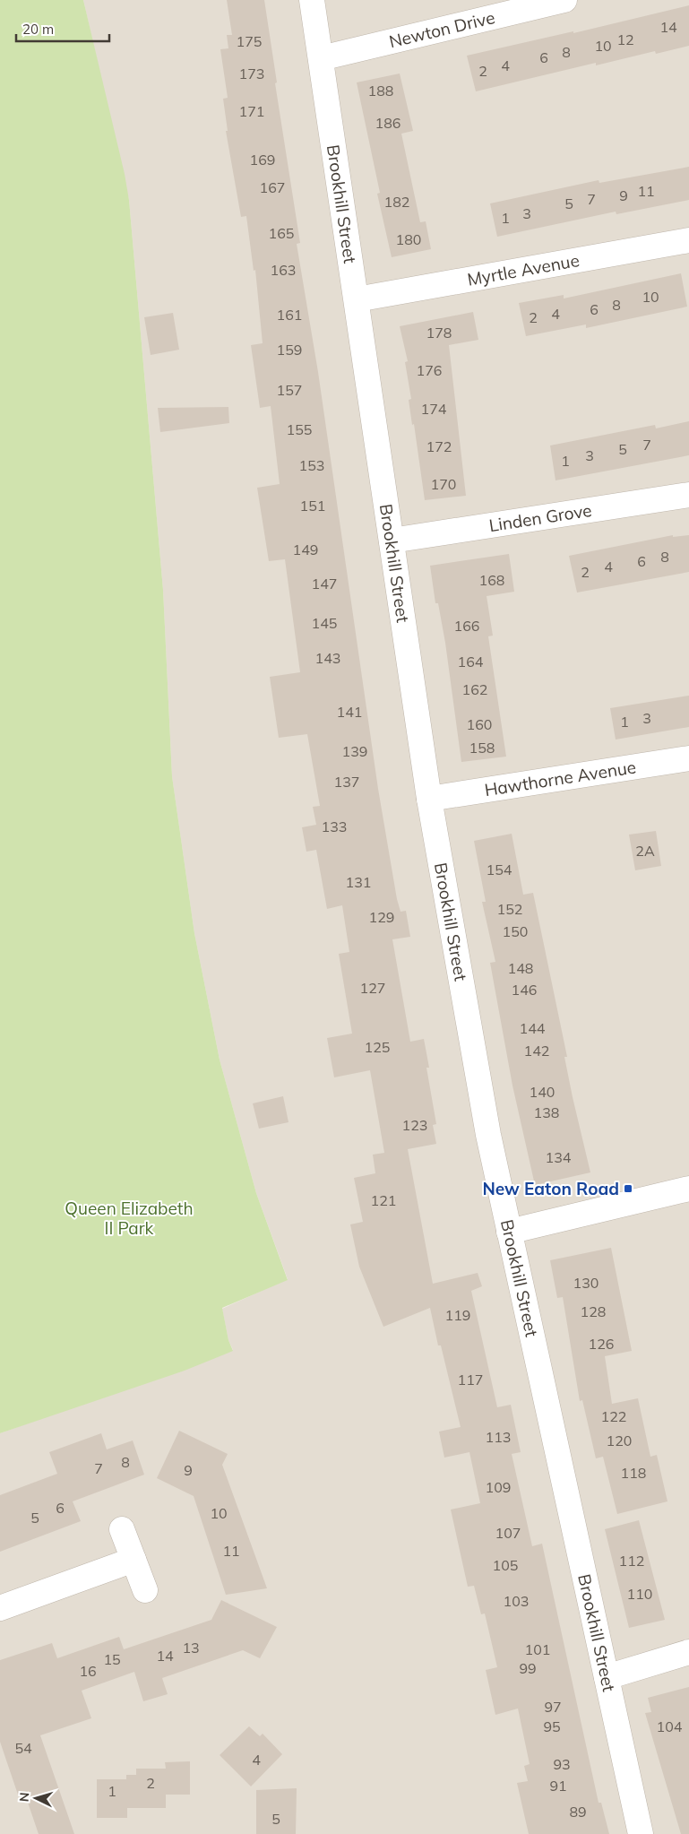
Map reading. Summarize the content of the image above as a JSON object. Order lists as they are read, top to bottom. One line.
{"streets":{"street":["Newton Drive","Brookhill Street","Myrtle Avenue","Linden Grove","Hawthorne Avenue"]},"crossings":[["Newton Drive","Brookhill Street"],["Brookhill Street","Myrtle Avenue"],["Brookhill Street","Linden Grove"],["Brookhill Street","Hawthorne Avenue"]],"parks":["Queen Elizabeth II Park"],"places":{"transit":["New Eaton Road"]},"house_numbers":["14","12","175","10","8","6","4","2","173","188","171","186","169","167","11","9","7","182","5","3","1","165","180","163","10","8","6","4","161","2","178","159","176","157","174","155","7","172","5","3","1","153","170","151","149","8","6","4","2","168","147","145","166","143","164","162","141","3","1","160","158","139","137","133","2A","154","131","152","129","150","148","127","146","144","125","142","140","138","123","134","121","130","128","119","126","117","122","113","120","8","7","9","118","109","6","10","5","107","11","112","105","110","103","13","101","14","15","99","16","97","95","104","54","4","93","2","91","1","89","5"],"scale_bar":"20 m","north":"left"}
